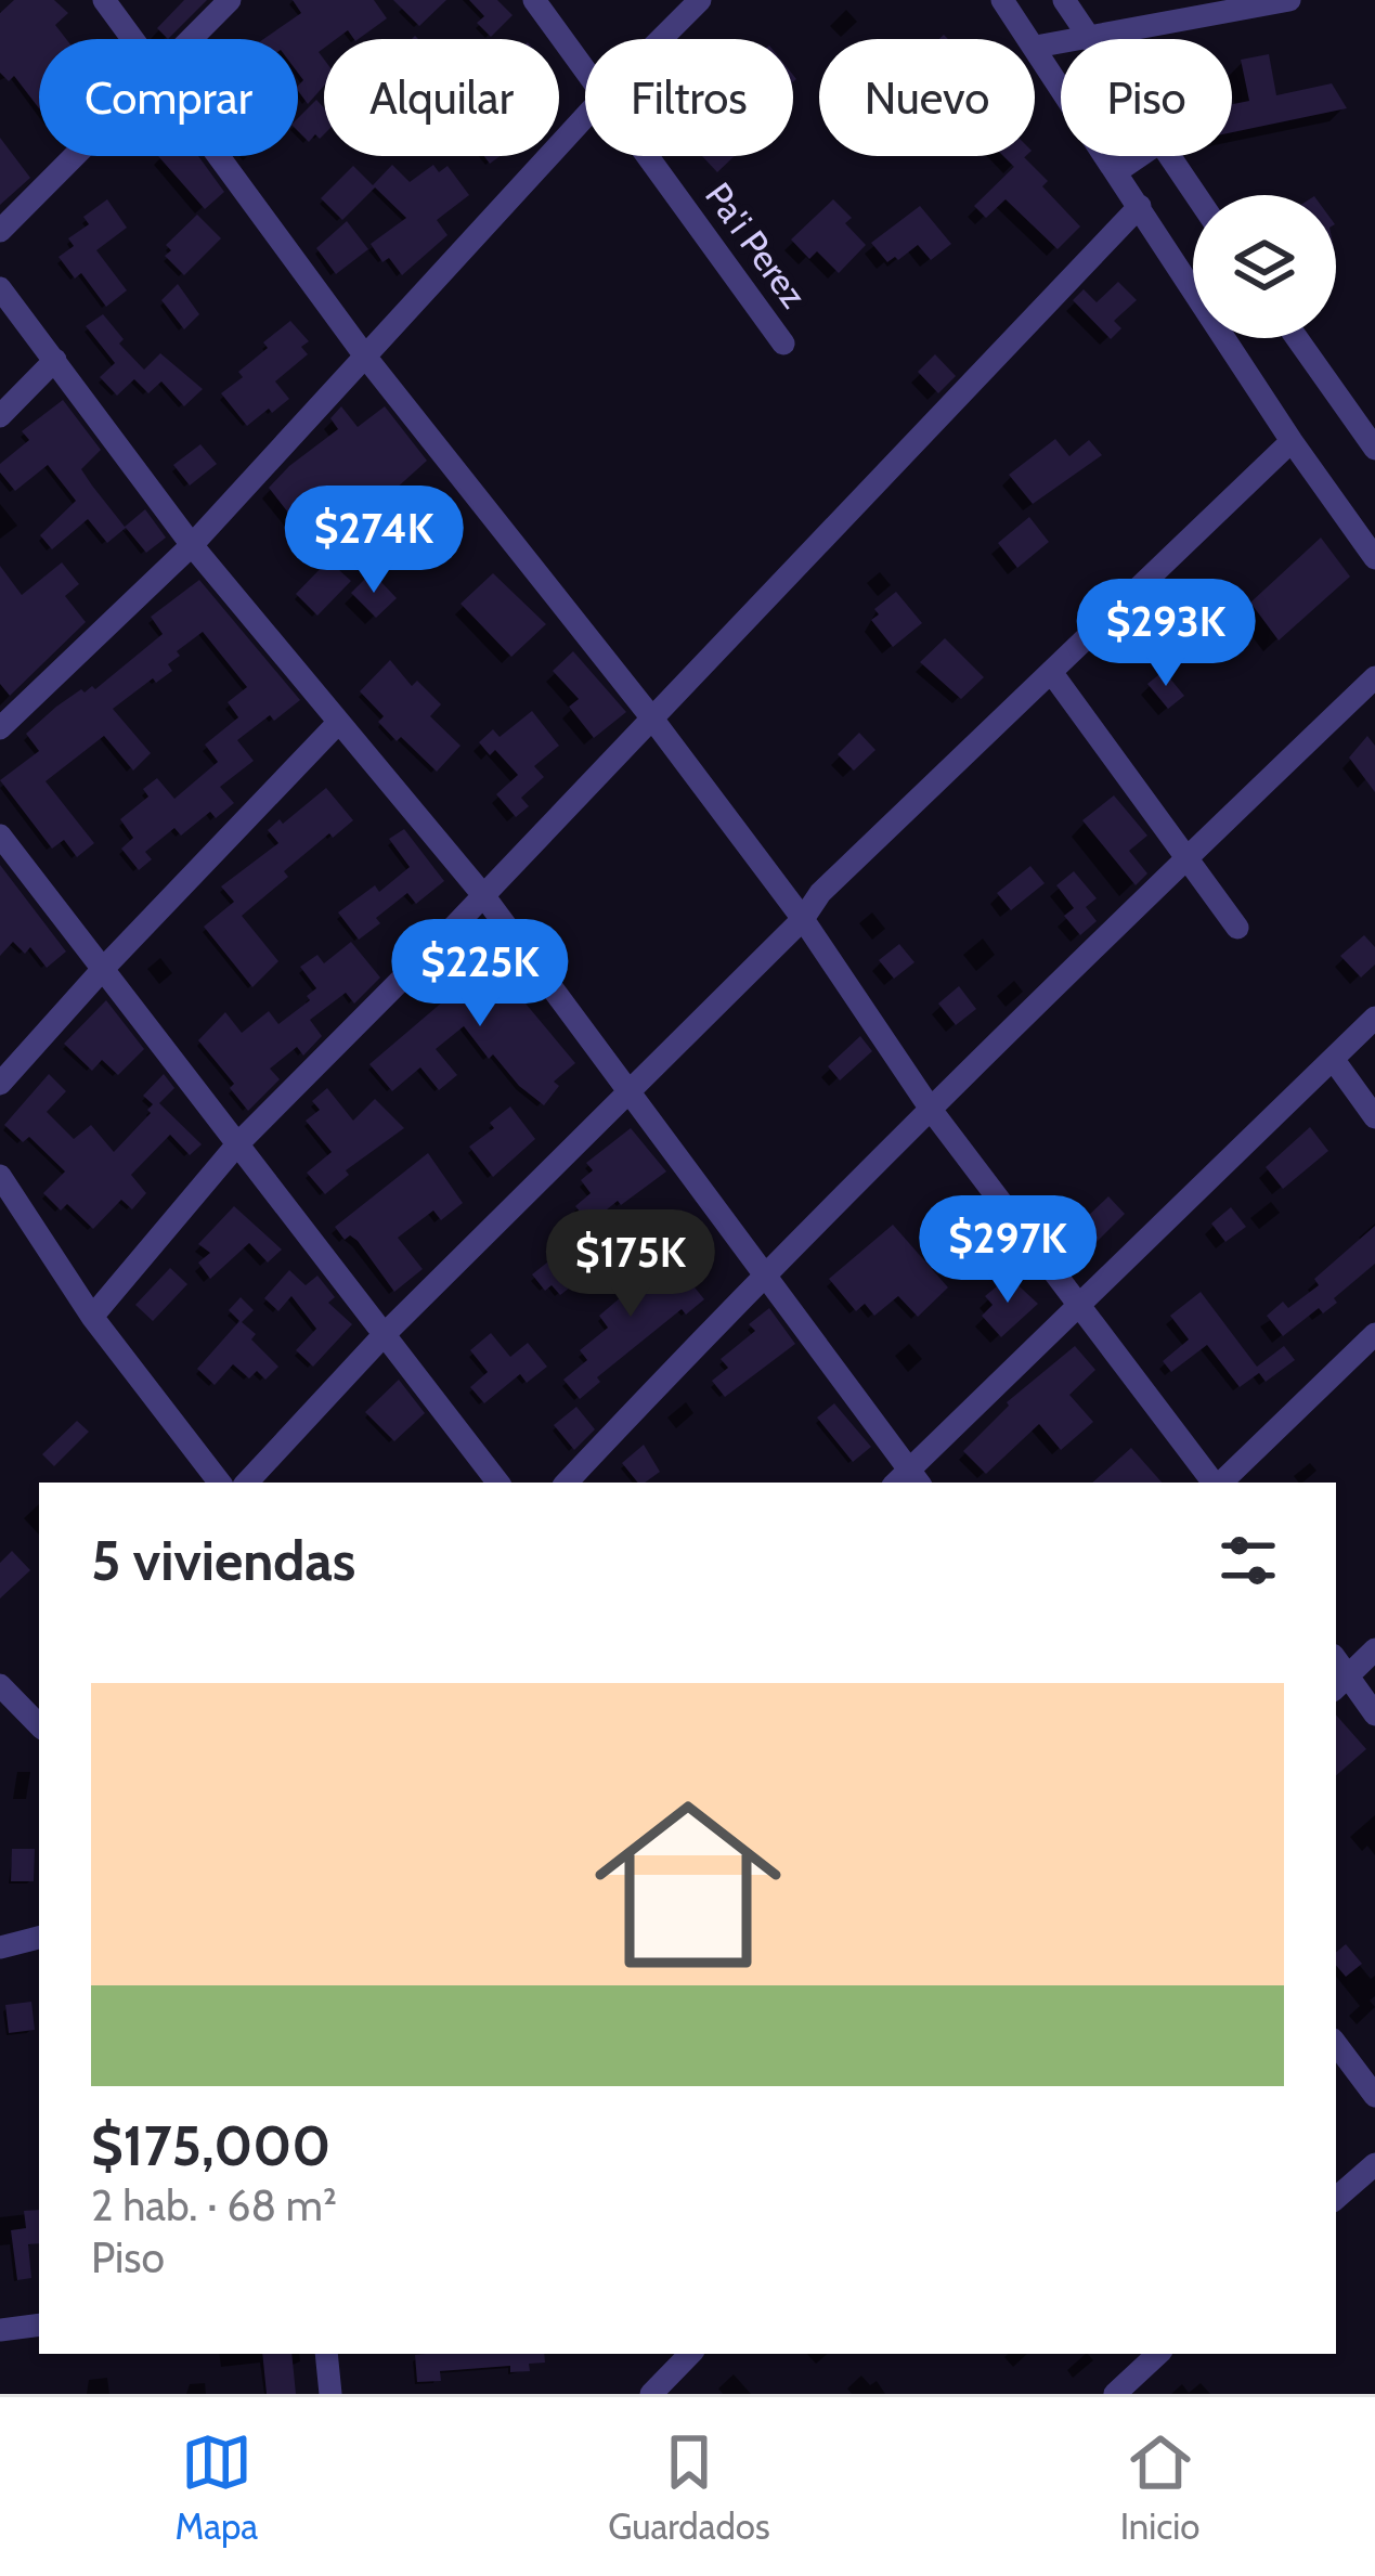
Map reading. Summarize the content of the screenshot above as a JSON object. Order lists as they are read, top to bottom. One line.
{"streets":{"street":["Pa'i Perez"]},"page":{"chip":["Comprar","Alquilar","Filtros","Nuevo","Piso"],"price":["$274K","$293K","$225K","$297K","$175K"],"heading":"5 viviendas","list":[{"name":"$175,000","note":"2 hab. · 68 m² · Piso"}],"tabs":["Mapa","Guardados","Inicio"]}}
